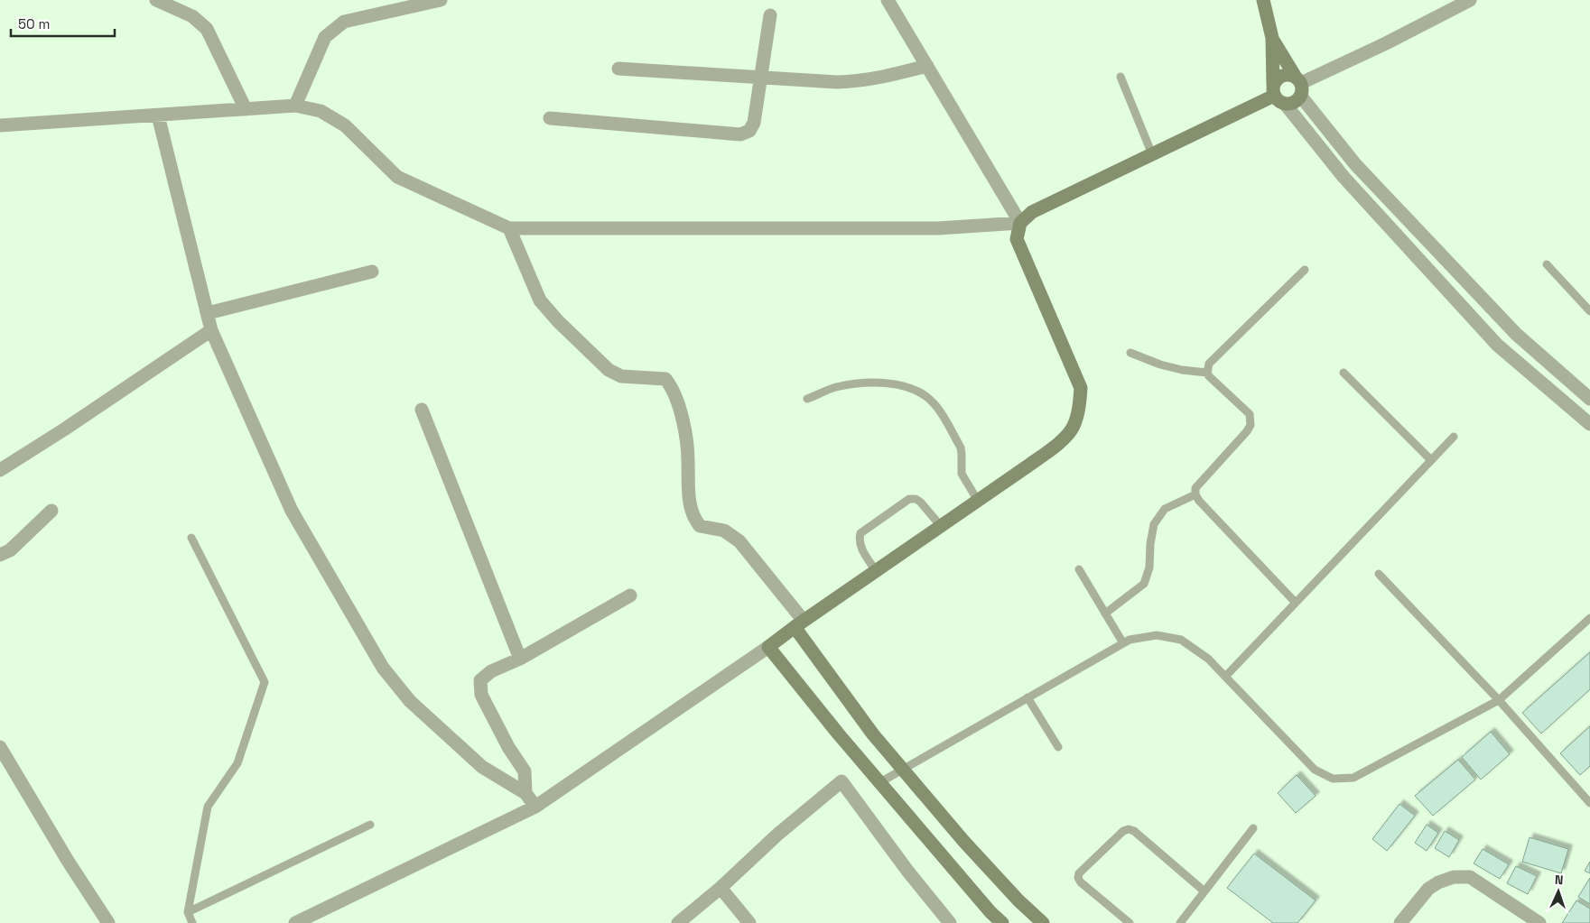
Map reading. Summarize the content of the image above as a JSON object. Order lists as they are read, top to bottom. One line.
{"scale_bar":"50 m","north":"top"}
